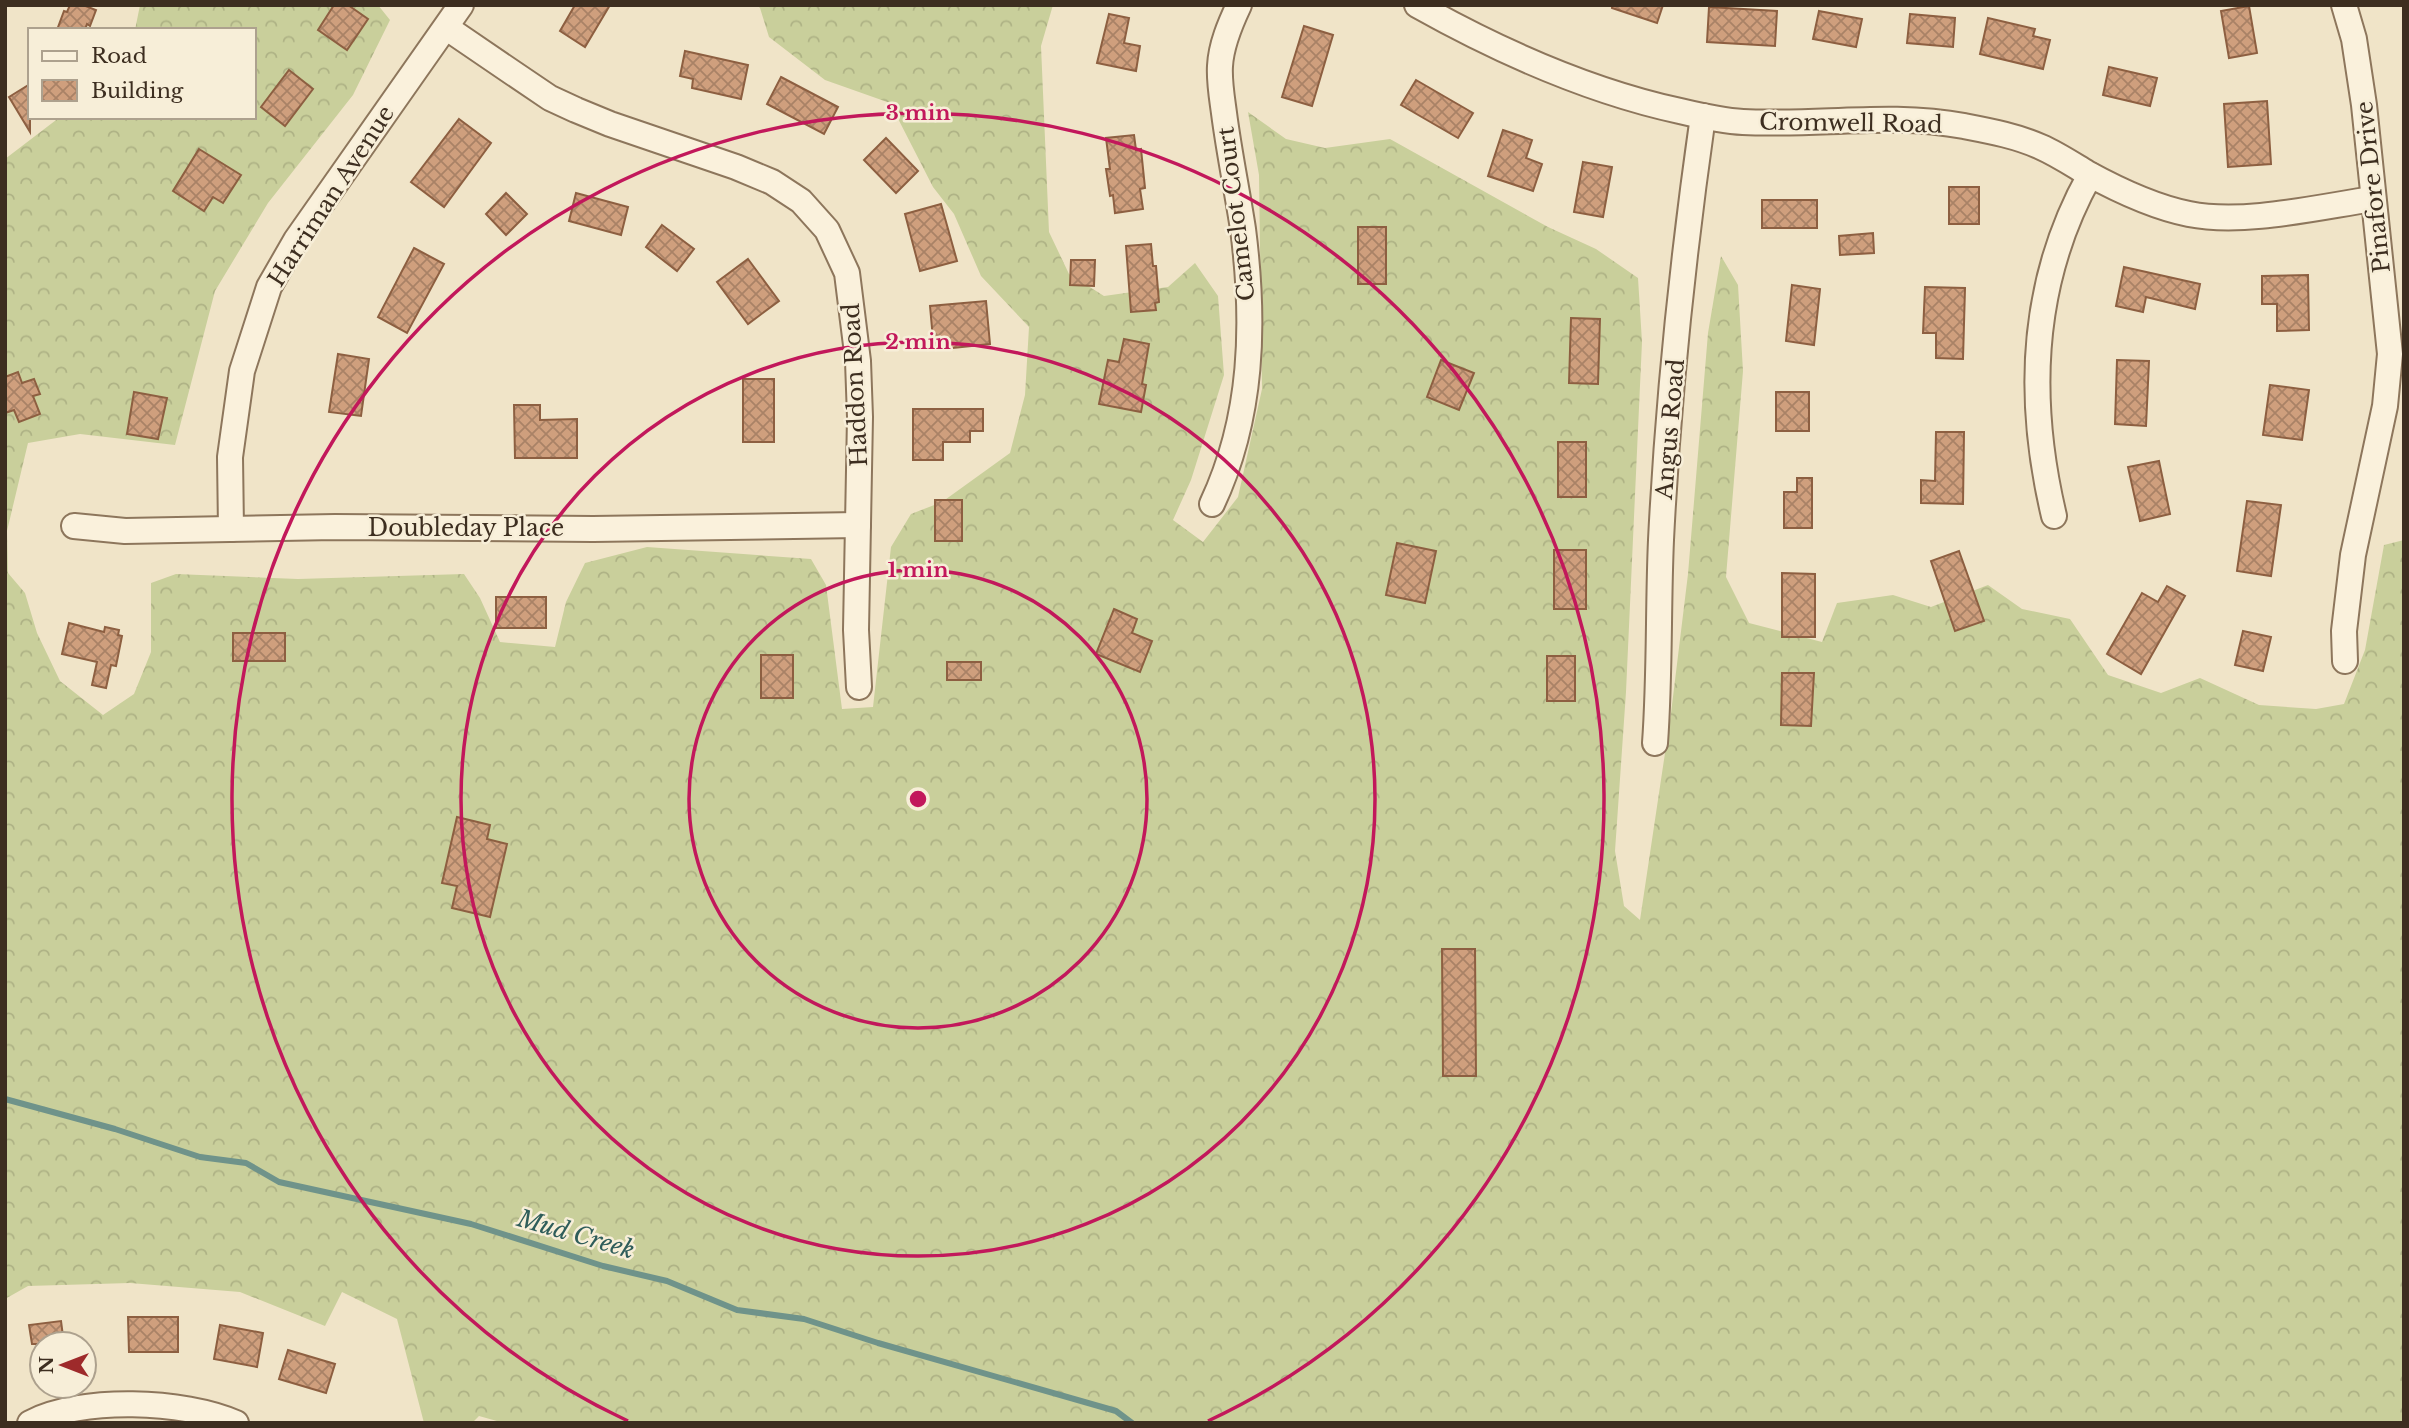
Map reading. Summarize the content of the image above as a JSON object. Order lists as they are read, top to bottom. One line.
{"streets":{"street":["Cromwell Road","Pinafore Drive","Harriman Avenue","Camelot Court","Haddon Road","Angus Road","Doubleday Place"]},"crossings":[["Cromwell Road","Pinafore Drive"],["Cromwell Road","Angus Road"],["Harriman Avenue","Haddon Road"],["Harriman Avenue","Doubleday Place"],["Haddon Road","Doubleday Place"]],"water":["Mud Creek"],"legend":["Road","Building"],"north":"left","rings":["3 min","2 min","1 min"]}
